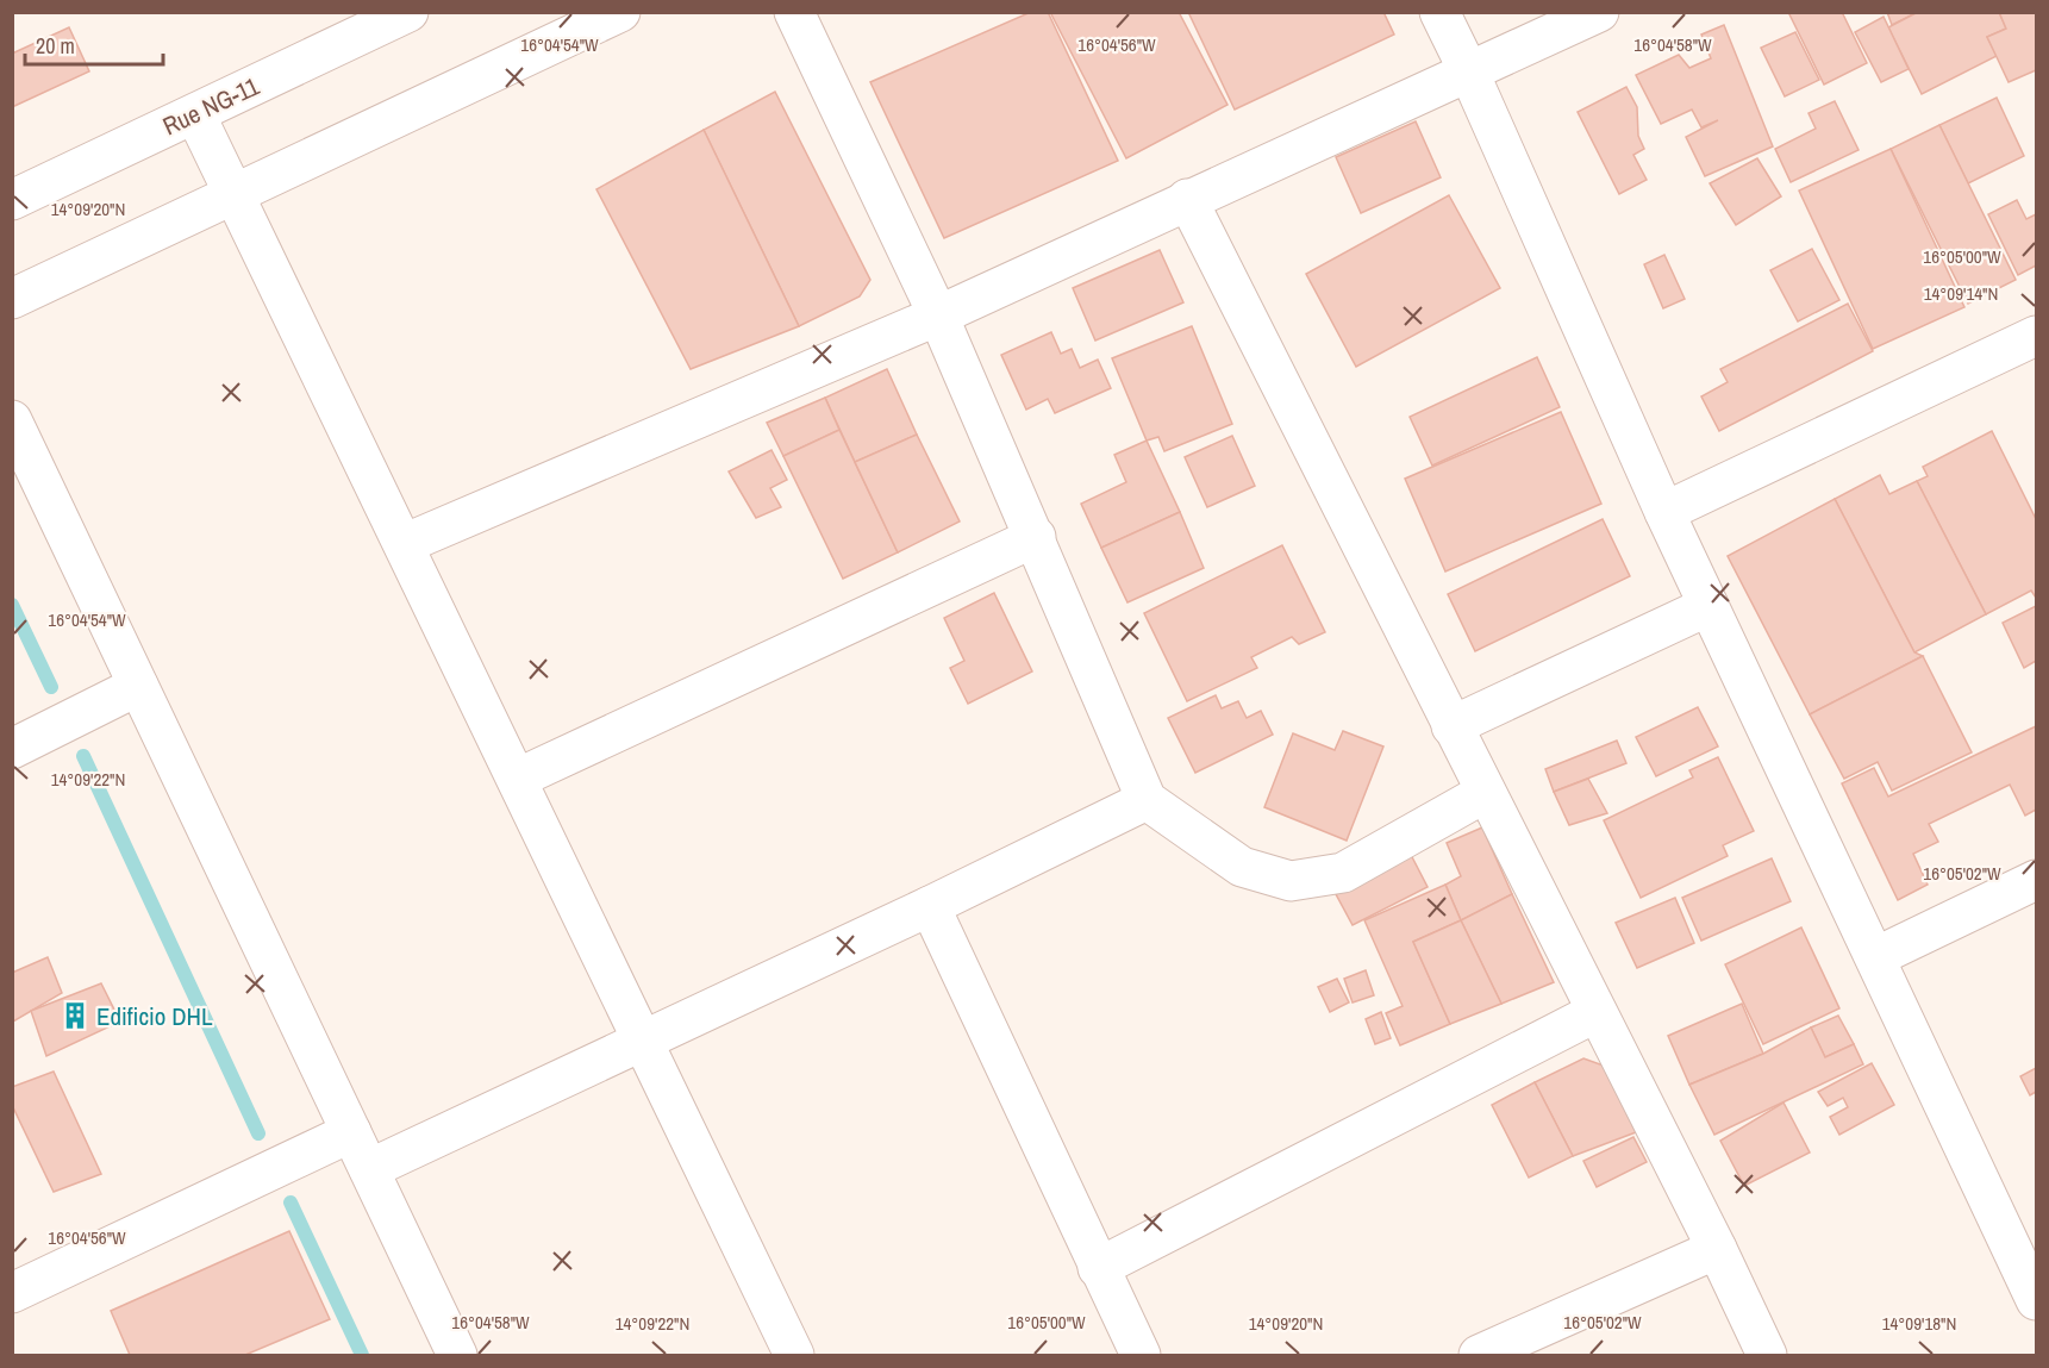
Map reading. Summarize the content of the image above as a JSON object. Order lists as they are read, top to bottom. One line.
{"streets":{"street":["Rue NG-11"]},"places":{"building":["Edificio DHL"]},"scale_bar":"20 m","coordinates":["16°04'54\"W","16°04'56\"W","16°04'58\"W","14°09'20\"N","16°05'00\"W","14°09'14\"N","14°09'22\"N","16°05'02\"W","14°09'18\"N"]}
